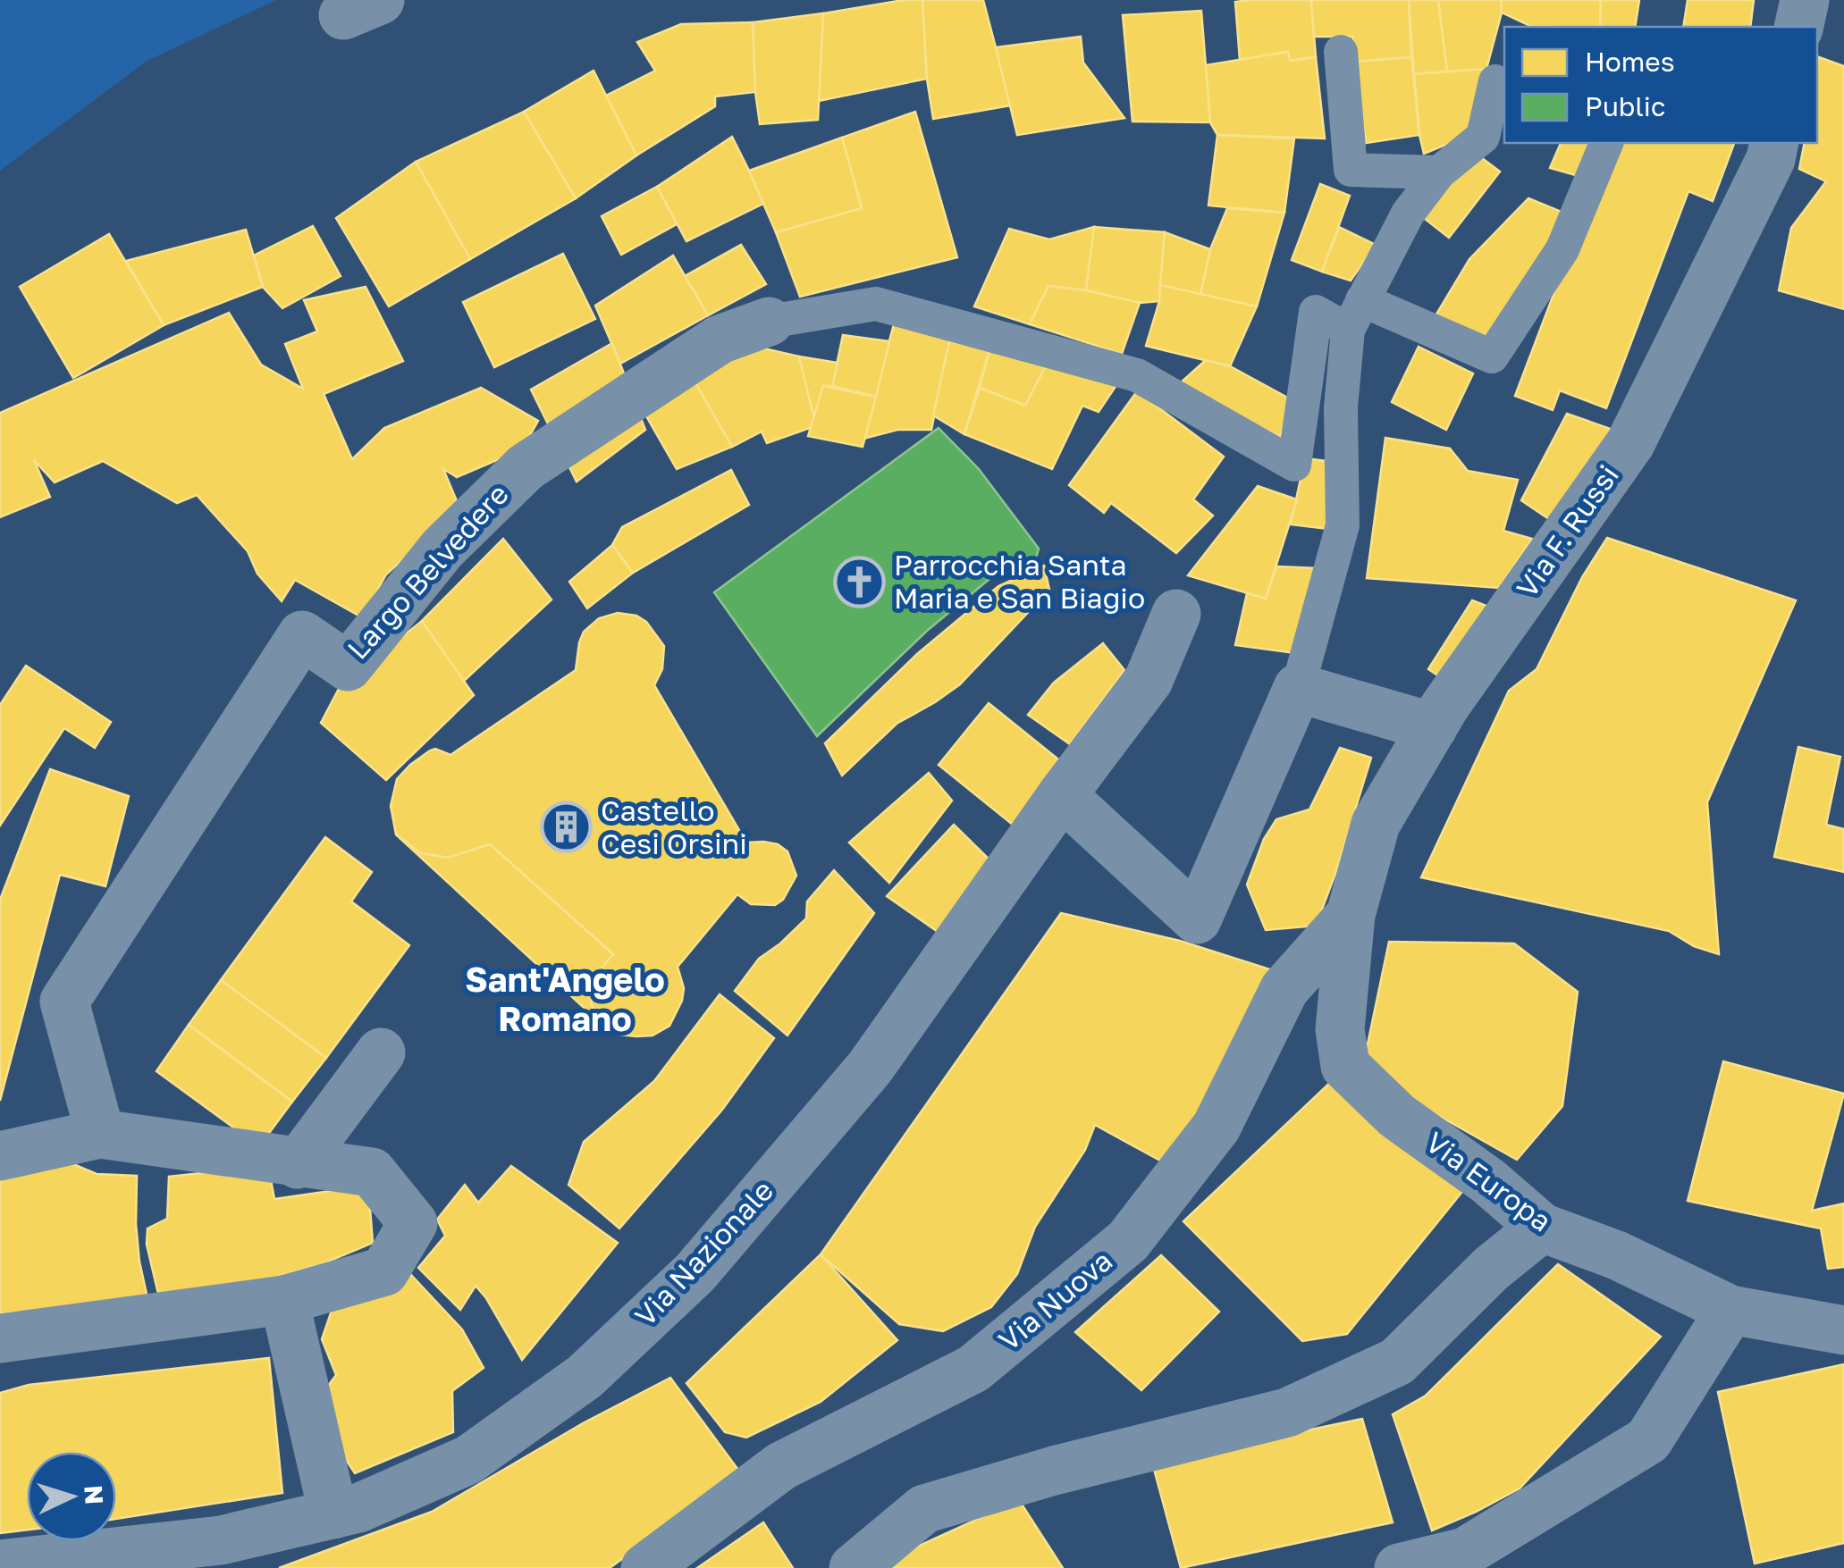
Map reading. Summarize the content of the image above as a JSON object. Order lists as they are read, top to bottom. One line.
{"streets":{"street":["Via F. Russi","Largo Belvedere","Via Europa","Via Nazionale","Via Nuova"]},"crossings":[["Via F. Russi","Via Europa"],["Via F. Russi","Via Nuova"],["Via Europa","Via Nuova"]],"districts":["Sant'Angelo Romano"],"places":{"church":["Parrocchia Santa Maria e San Biagio"],"building":["Castello Cesi Orsini"]},"legend":["Homes","Public"],"north":"right"}
